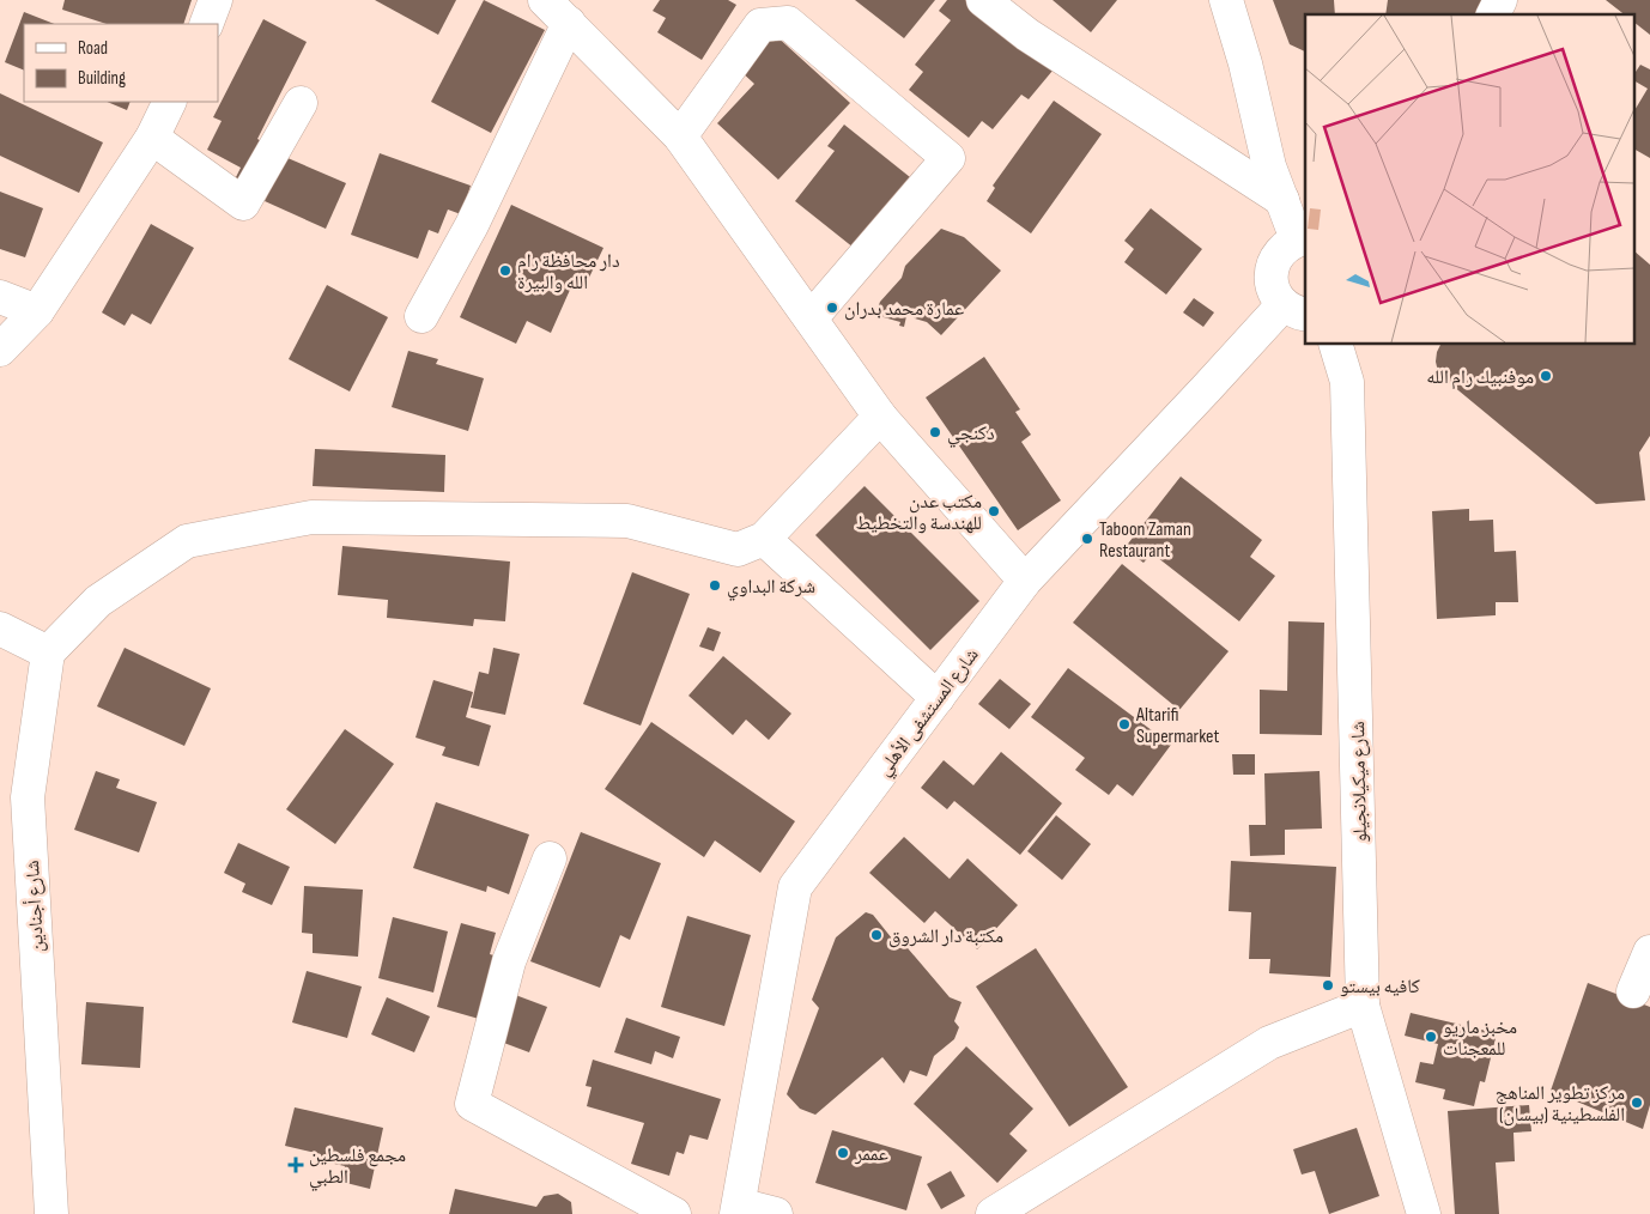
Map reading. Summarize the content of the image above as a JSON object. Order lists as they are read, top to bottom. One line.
{"streets":{"street":["شارع المستشفى الأهلي","شارع ميكيلانجيلو","شارع أجنادين"]},"places":{"other":["دار محافظة رام الله والبيرة","عمارة محمد بدران","موفنبيك رام الله","دكنجي","مكتب عدن للهندسة والتخطيط","Taboon Zaman Restaurant","شركة البداوي","Altarifi Supermarket","مكتبة دار الشروق","كافيه بيستو","مخبز ماريو للمعجنات","مركز تطوير المناهج الفلسطينية (بيسان)","عممر"],"health":["مجمع فلسطين الطبي"]},"legend":["Road","Building"]}
